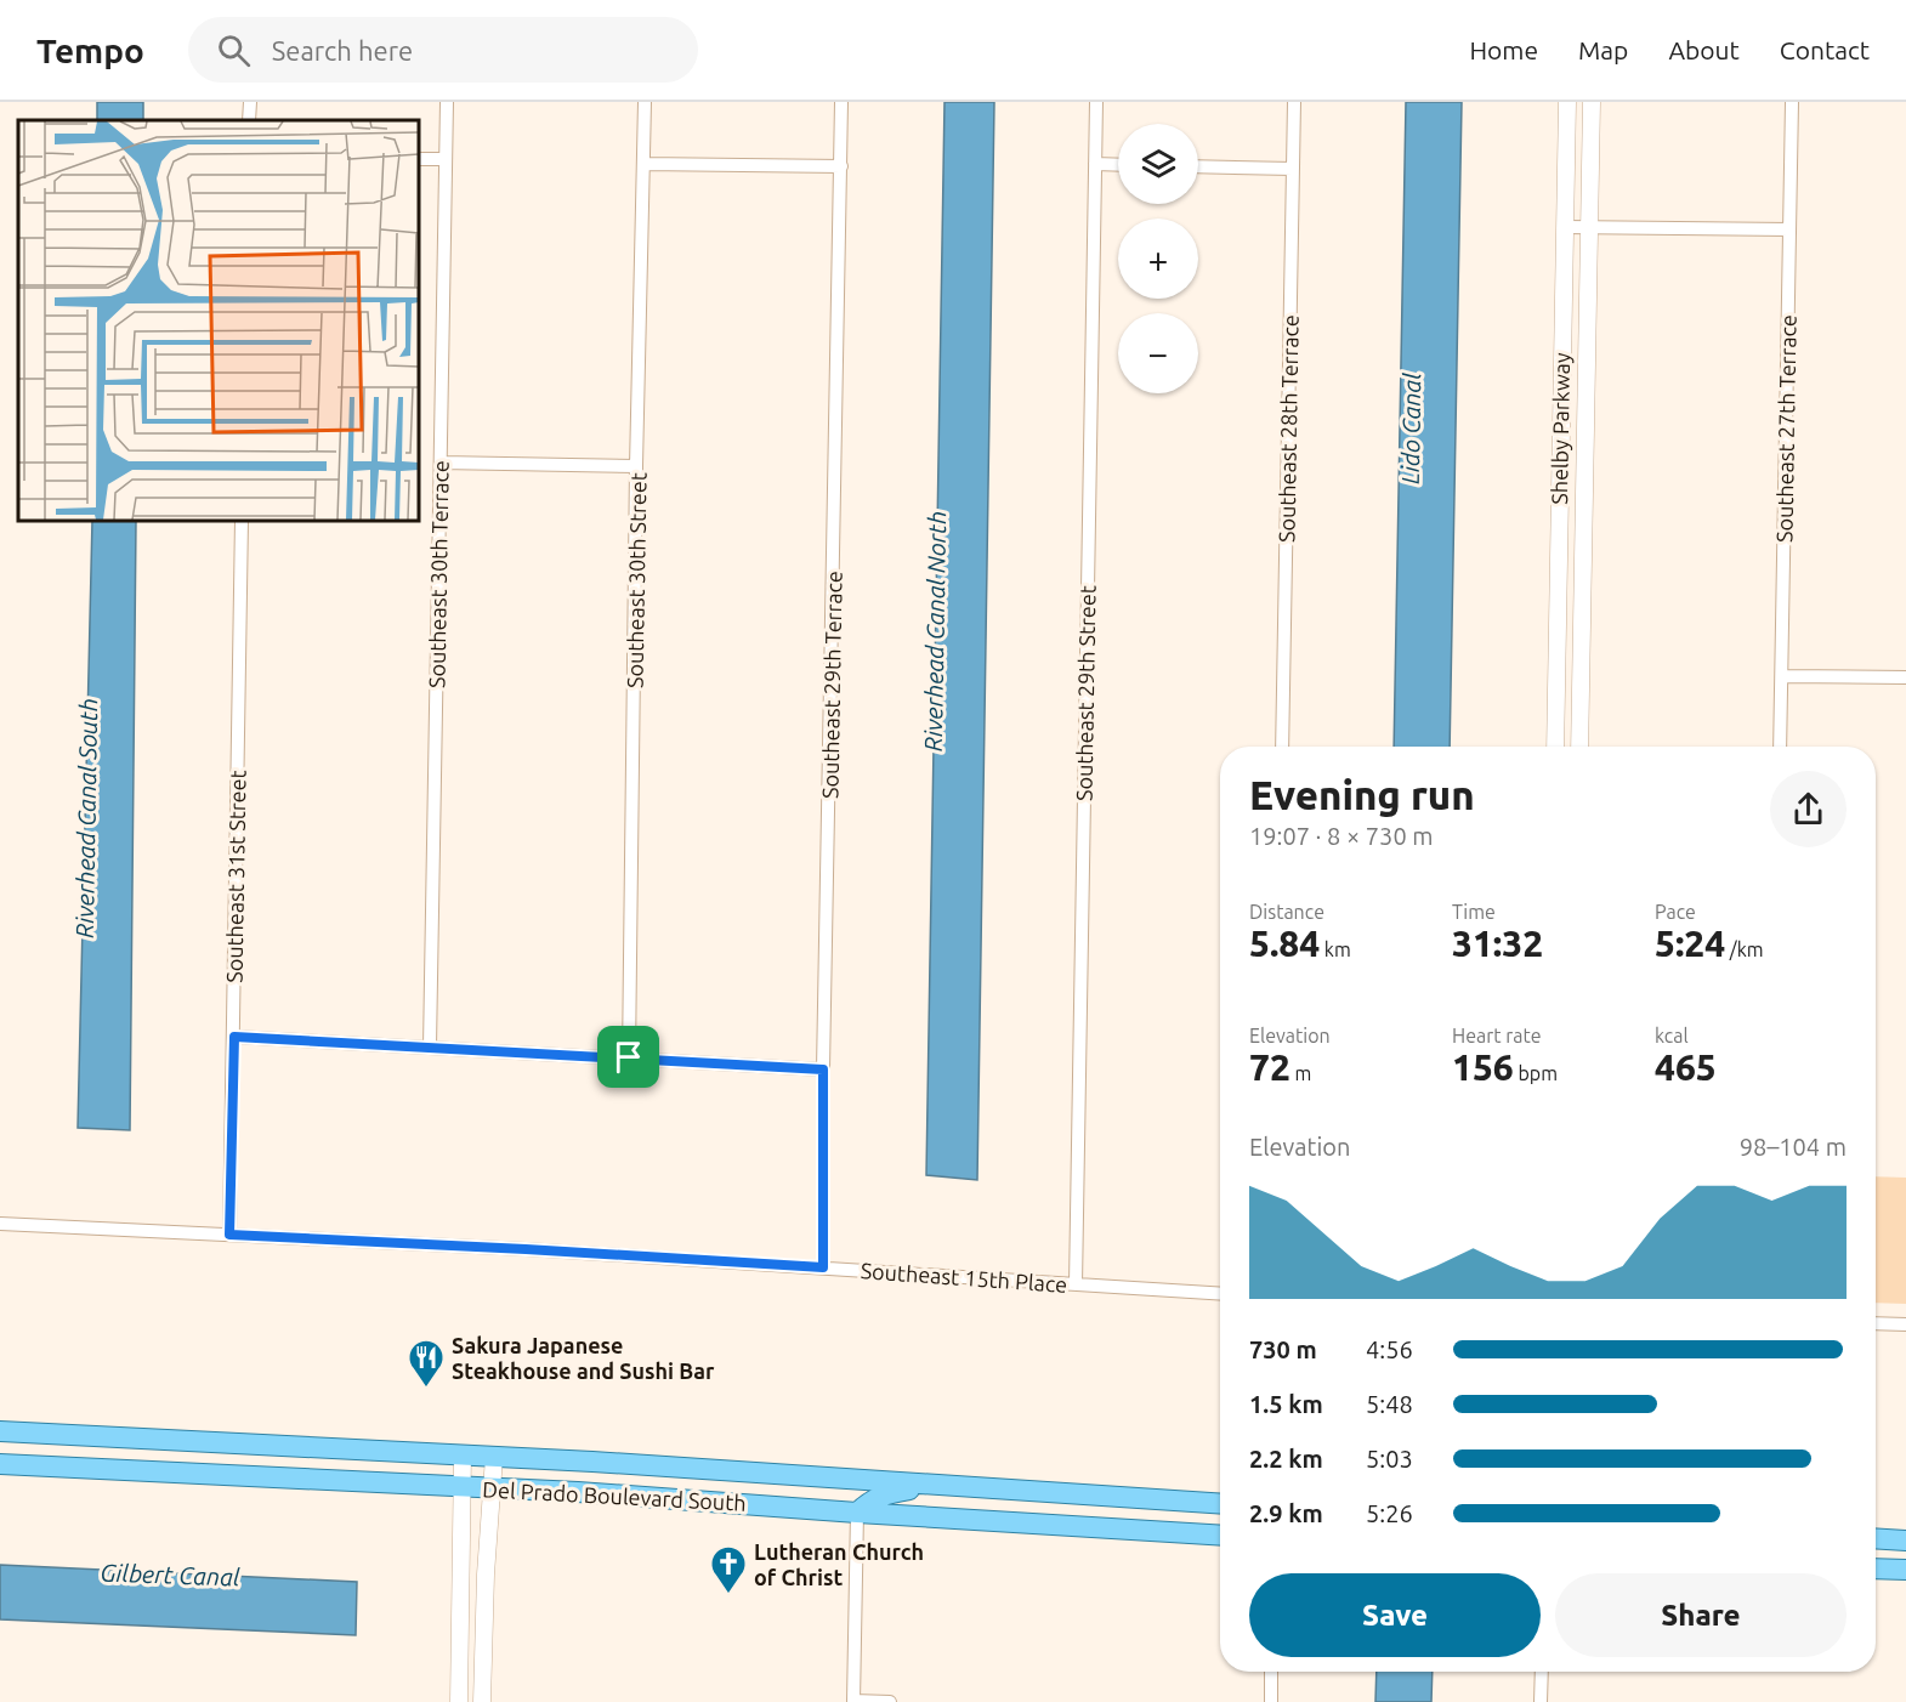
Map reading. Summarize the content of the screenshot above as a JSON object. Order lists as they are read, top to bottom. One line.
{"streets":{"main road":["Del Prado Boulevard South"],"street":["Southeast 28th Terrace","Shelby Parkway","Southeast 27th Terrace","Southeast 30th Terrace","Southeast 30th Street","Southeast 29th Terrace","Southeast 29th Street","Southeast 31st Street","Southeast 15th Place"]},"crossings":[["Southeast 29th Terrace","Southeast 15th Place"],["Southeast 29th Street","Southeast 15th Place"],["Southeast 31st Street","Southeast 15th Place"]],"water":["Lido Canal","Riverhead Canal North","Riverhead Canal South","Gilbert Canal"],"places":{"restaurant":["Sakura Japanese Steakhouse and Sushi Bar"],"church":["Lutheran Church of Christ"]},"page":{"header":"Tempo","search":"Search here","nav":["Home","Map","About","Contact"],"map_buttons":["+","−"],"heading":["Evening run","19:07 · 8 × 730 m"],"stats":[["Distance","5.84 km"],["Time","31:32"],["Pace","5:24 /km"],["Elevation","72 m"],["Heart rate","156 bpm"],["kcal","465"]],"chart":["Elevation","98–104 m"],"list":[{"name":"730 m","note":"4:56"},{"name":"1.5 km","note":"5:48"},{"name":"2.2 km","note":"5:03"},{"name":"2.9 km","note":"5:26"}],"buttons":["Save","Share"]}}
